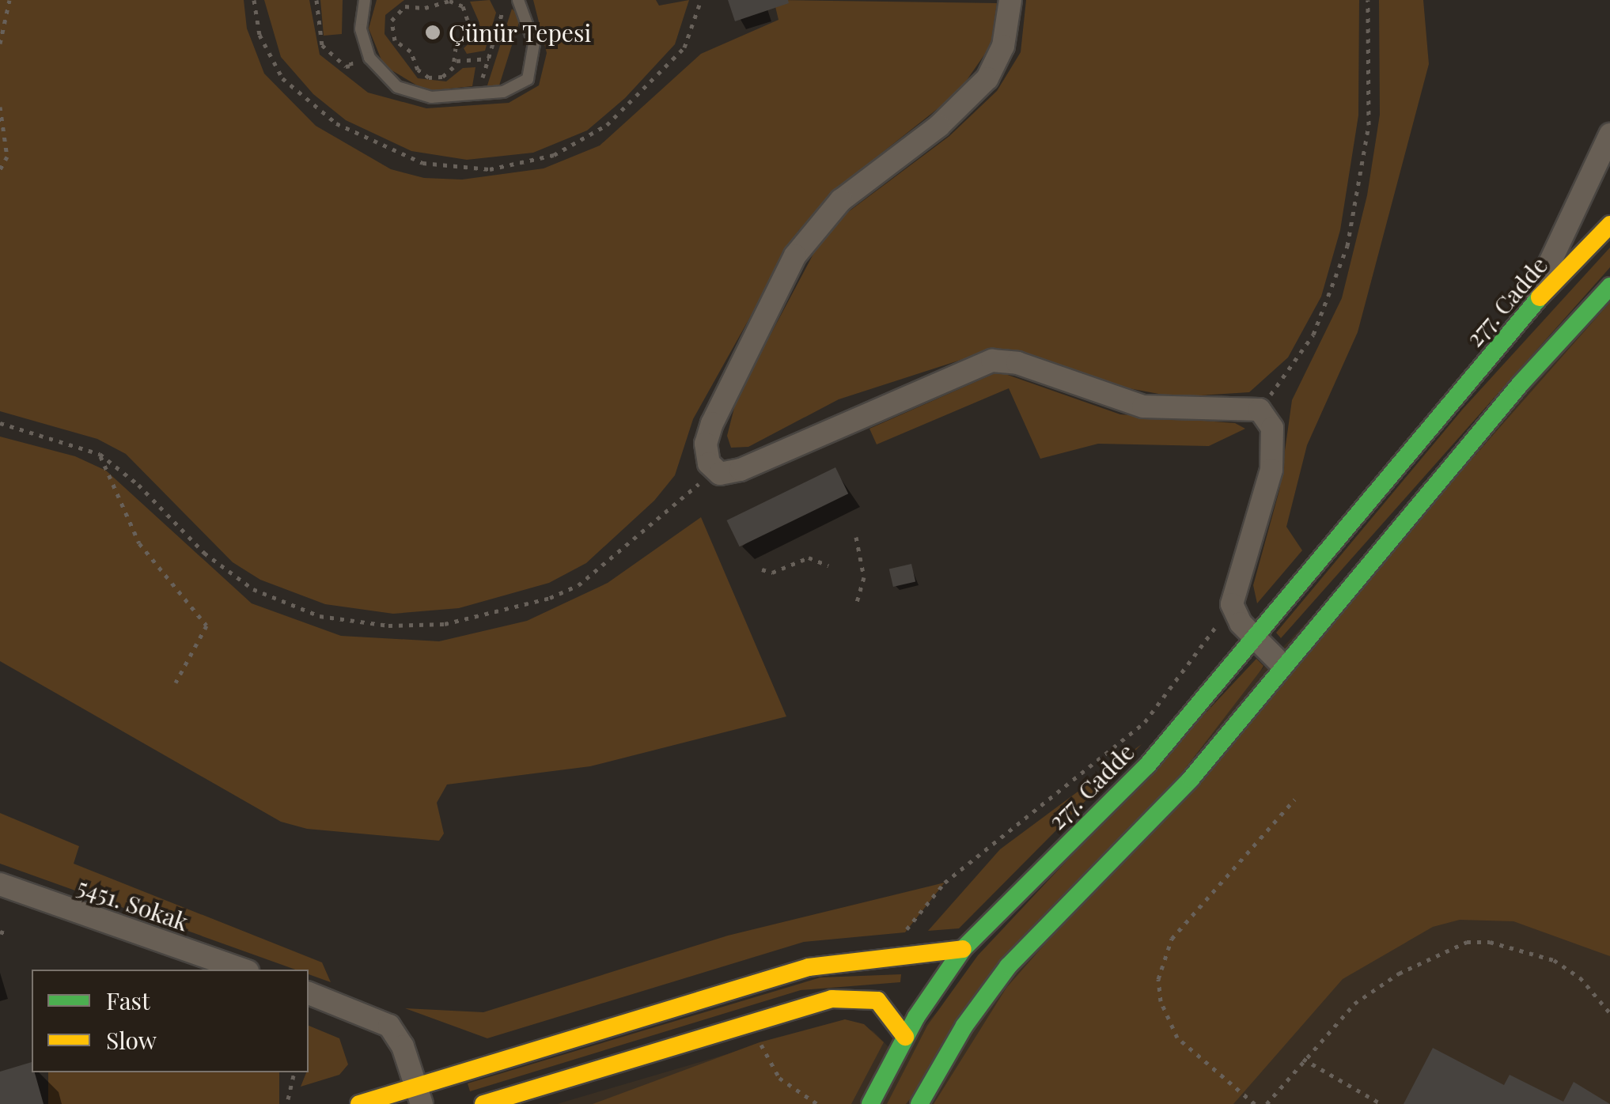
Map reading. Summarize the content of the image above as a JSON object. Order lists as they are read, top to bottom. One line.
{"streets":{"street":["277. Cadde","5451. Sokak"]},"places":["Çünür Tepesi"],"legend":["Fast","Slow"]}
